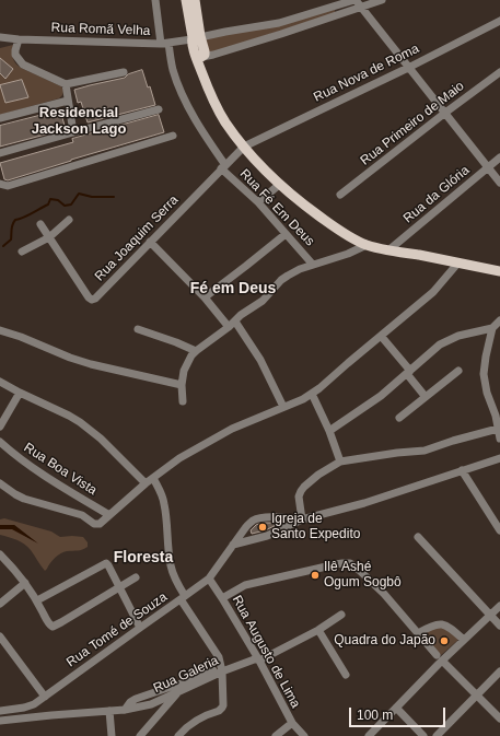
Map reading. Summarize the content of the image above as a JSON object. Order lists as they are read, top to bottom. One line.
{"streets":{"street":["Rua Romã Velha","Rua Nova de Roma","Rua Primeiro de Maio","Rua da Glória","Rua Fé Em Deus","Rua Joaquim Serra","Rua Boa Vista","Rua Tomé de Souza","Rua Augusto de Lima","Rua Galeria"]},"crossings":[["Rua Romã Velha","Rua Fé Em Deus"],["Rua Nova de Roma","Rua Joaquim Serra"],["Rua Fé Em Deus","Rua Joaquim Serra"],["Rua Tomé de Souza","Rua Augusto de Lima"],["Rua Augusto de Lima","Rua Galeria"]],"districts":["Residencial Jackson Lago","Fé em Deus","Floresta"],"places":["Igreja de Santo Expedito","Ilê Ashé Ogum Sogbô","Quadra do Japão"],"scale_bar":"100 m"}
